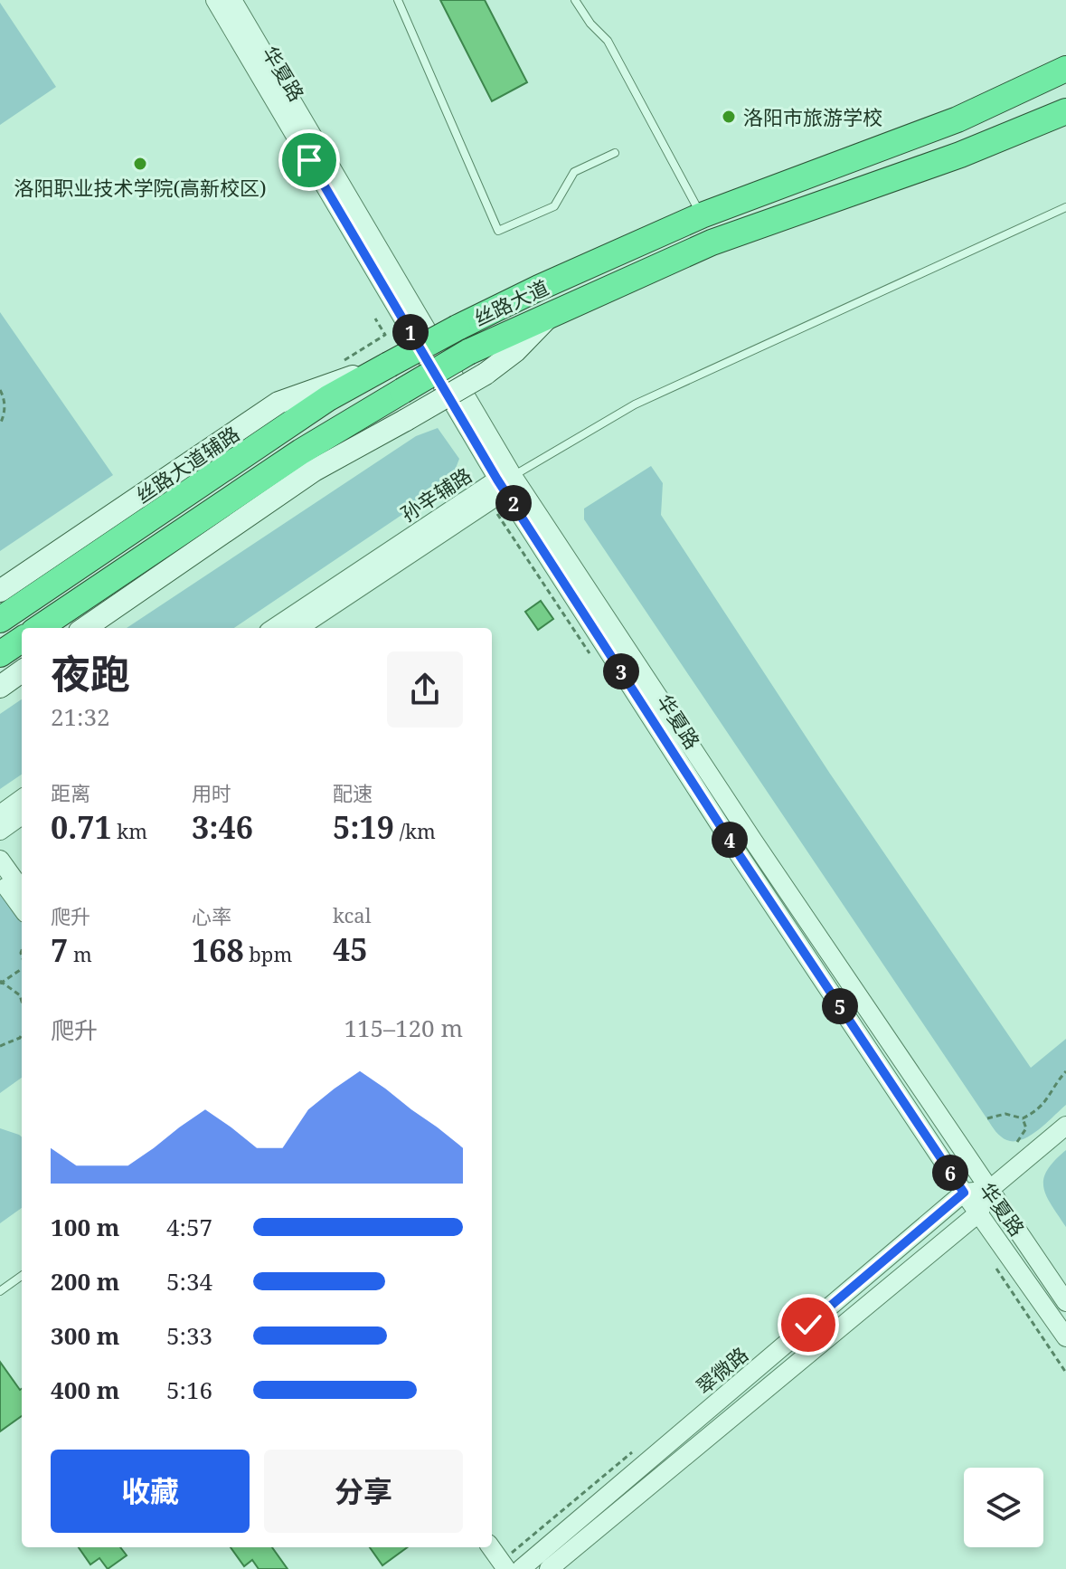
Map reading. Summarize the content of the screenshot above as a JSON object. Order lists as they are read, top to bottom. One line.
{"streets":{"highway":["丝路大道"],"main road":["丝路大道辅路"],"street":["华夏路","孙辛辅路","翠微路"]},"crossings":[["华夏路","孙辛辅路"],["华夏路","翠微路"],["丝路大道","丝路大道辅路"]],"places":["洛阳市旅游学校","洛阳职业技术学院(高新校区)"],"page":{"pins":["1","2","3","4","5","6"],"heading":["夜跑","21:32"],"stats":[["距离","0.71 km"],["用时","3:46"],["配速","5:19 /km"],["爬升","7 m"],["心率","168 bpm"],["kcal","45"]],"chart":["爬升","115–120 m"],"list":[{"name":"100 m","note":"4:57"},{"name":"200 m","note":"5:34"},{"name":"300 m","note":"5:33"},{"name":"400 m","note":"5:16"}],"buttons":["收藏","分享"]}}
